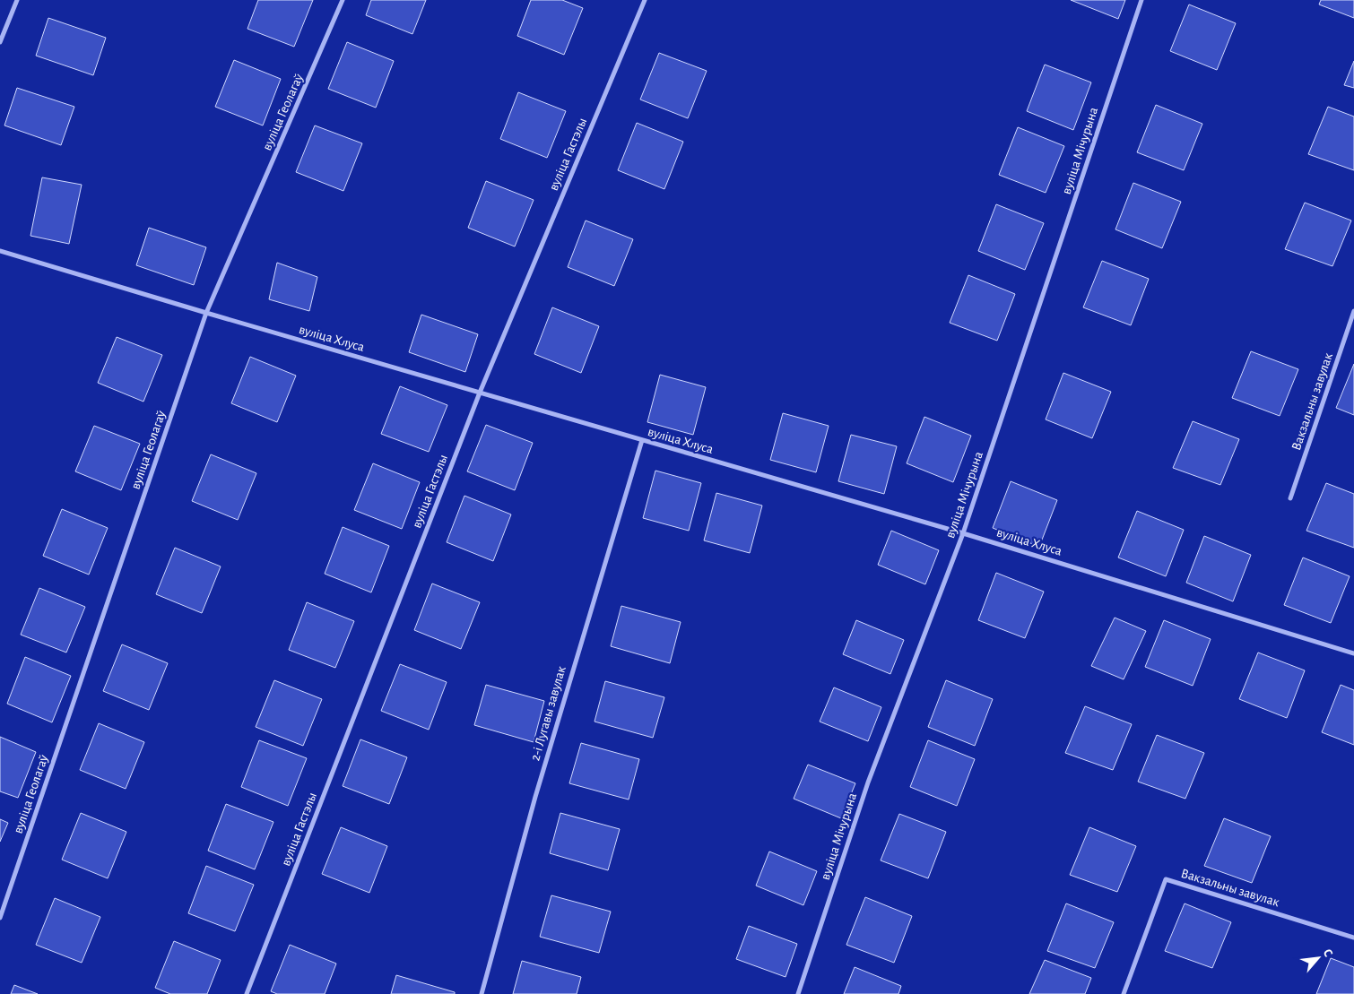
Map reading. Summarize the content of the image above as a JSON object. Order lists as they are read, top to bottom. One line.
{"streets":{"street":["вуліца Геолагаў","вуліца Мічурына","вуліца Гастэлы","вуліца Хлуса","Вакзальны завулак","2-і Лугавы завулак"]},"crossings":[["вуліца Геолагаў","вуліца Хлуса"],["вуліца Мічурына","вуліца Хлуса"],["вуліца Гастэлы","вуліца Хлуса"],["вуліца Хлуса","2-і Лугавы завулак"]],"north":"top right"}
